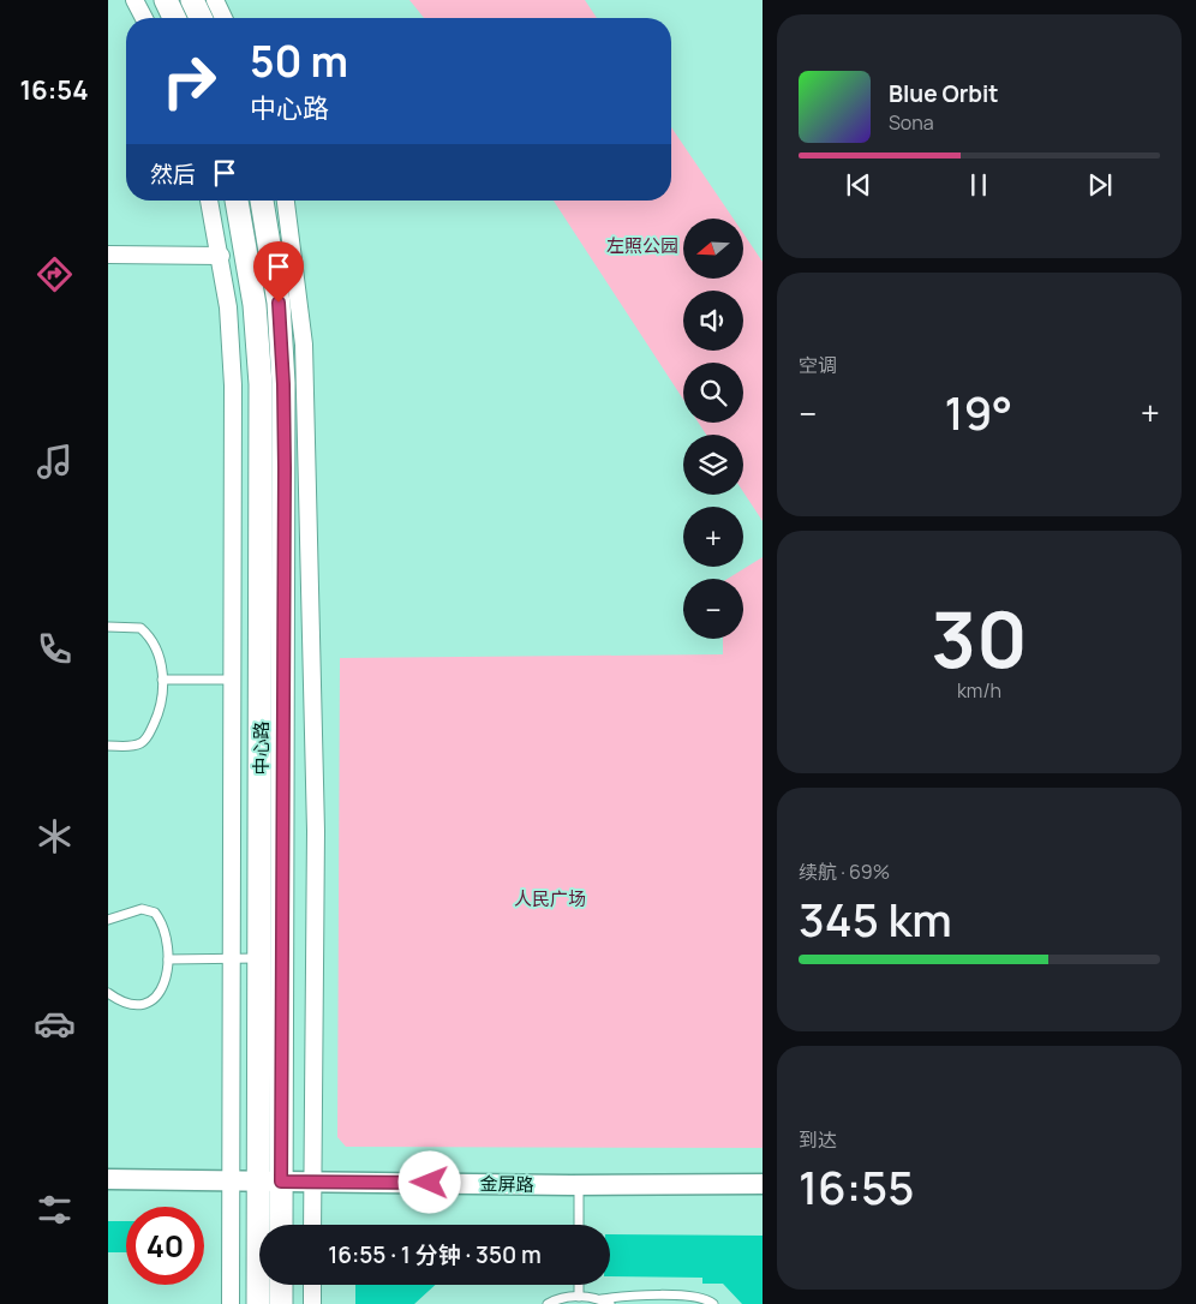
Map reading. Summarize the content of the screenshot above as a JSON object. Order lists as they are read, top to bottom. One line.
{"streets":{"main road":["中心路"],"street":["金屏路"]},"crossings":[["中心路","金屏路"]],"parks":["左照公园","人民广场"],"north":"left","page":{"tabs":"16:54","turn":["50 m","中心路"],"song":["Blue Orbit","Sona"],"then":"然后","map_buttons":["+","−"],"tile":["空调",["30","km/h"],["续航 · 69%","345 km"],["到达","16:55"]],"heat":["−","19°","+"],"limit":"40","trip":"16:55 · 1 分钟 · 350 m"}}
